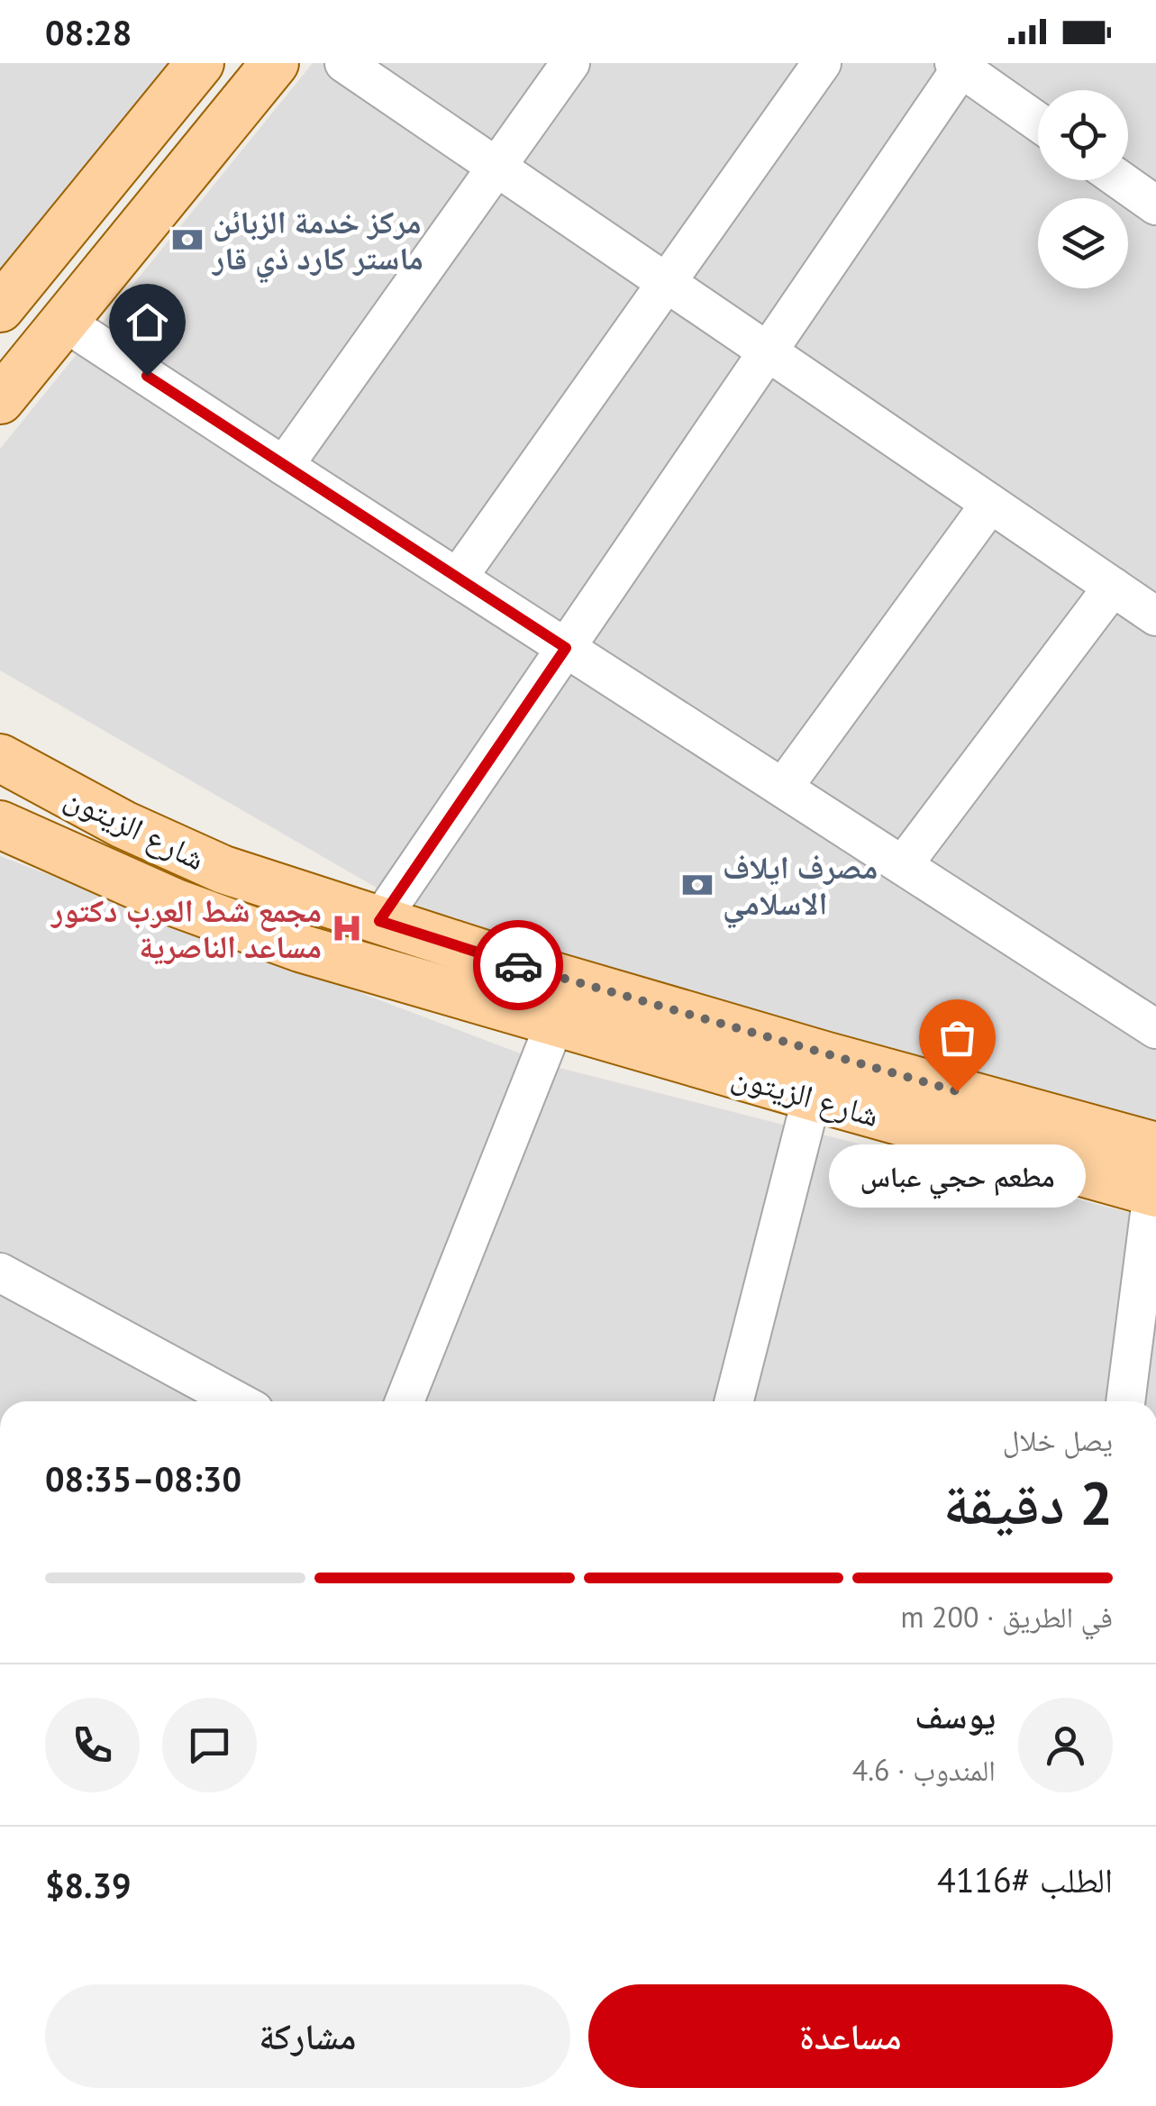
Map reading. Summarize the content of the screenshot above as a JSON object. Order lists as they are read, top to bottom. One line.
{"streets":{"main road":["شارع الزيتون"]},"places":{"bank":["مركز خدمة الزبائن ماستر كارد ذي قار","مصرف ايلاف الاسلامي"],"hospital":["مجمع شط العرب دكتور مساعد الناصرية"],"other":["مطعم حجي عباس"]},"page":{"status":"08:28","bubble":"مطعم حجي عباس","heading":["2 دقيقة","يصل خلال","08:30–08:35"],"panel":["يوسف","المندوب · 4.6","الطلب #4116","$8.39"],"bar":"في الطريق · 200 m","buttons":["مساعدة","مشاركة"]}}
